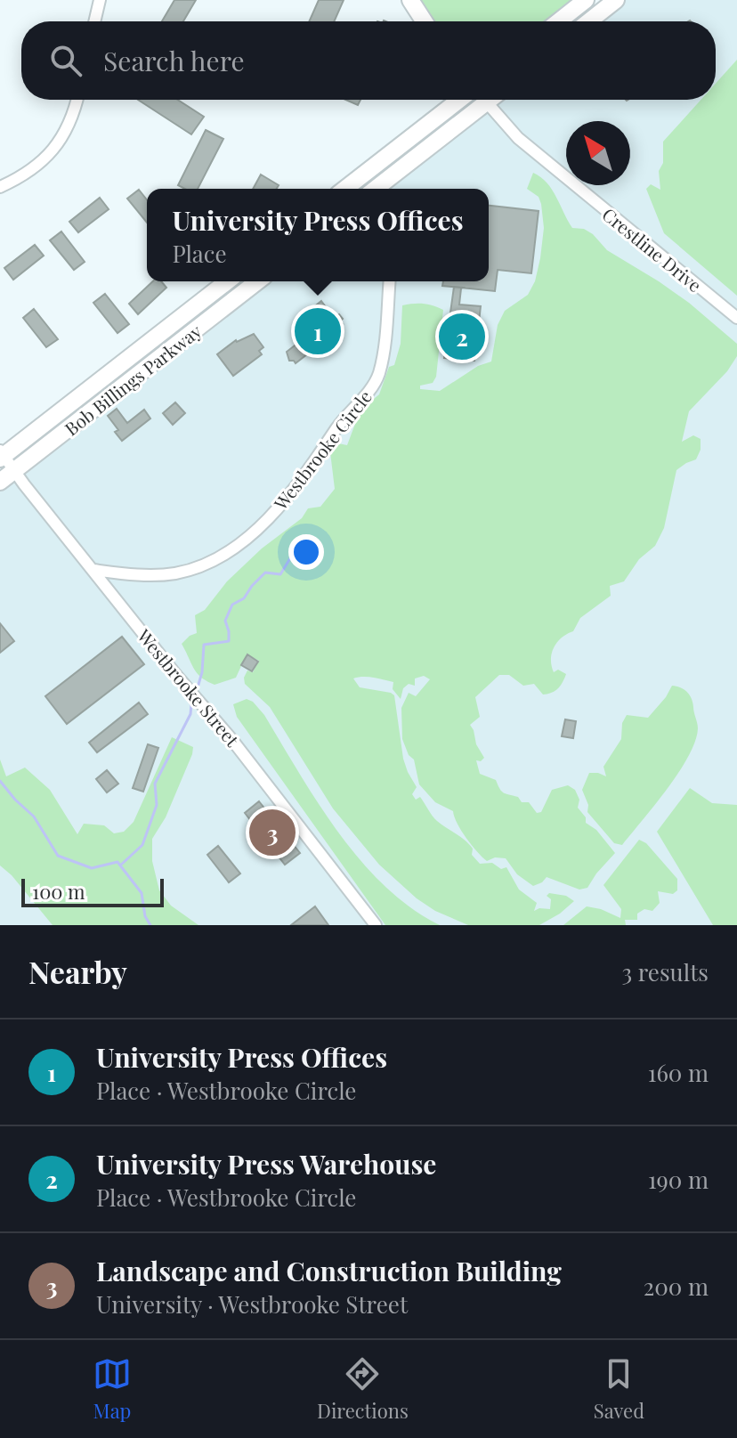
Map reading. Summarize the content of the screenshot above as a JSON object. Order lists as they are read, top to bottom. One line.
{"streets":{"main road":["Bob Billings Parkway"],"street":["Crestline Drive","Westbrooke Circle","Westbrooke Street"]},"crossings":[["Bob Billings Parkway","Westbrooke Street"],["Westbrooke Circle","Westbrooke Street"]],"scale_bar":"100 m","north":"top left","page":{"search":"Search here","popup":["University Press Offices","Place"],"pins":["1","2","3"],"scale":"100 m","heading":["Nearby","3 results"],"list":[{"mark":"1","name":"University Press Offices","note":"Place · Westbrooke Circle","value":"160 m"},{"mark":"2","name":"University Press Warehouse","note":"Place · Westbrooke Circle","value":"190 m"},{"mark":"3","name":"Landscape and Construction Building","note":"University · Westbrooke Street","value":"200 m"}],"nav":["Map","Directions","Saved"]}}
